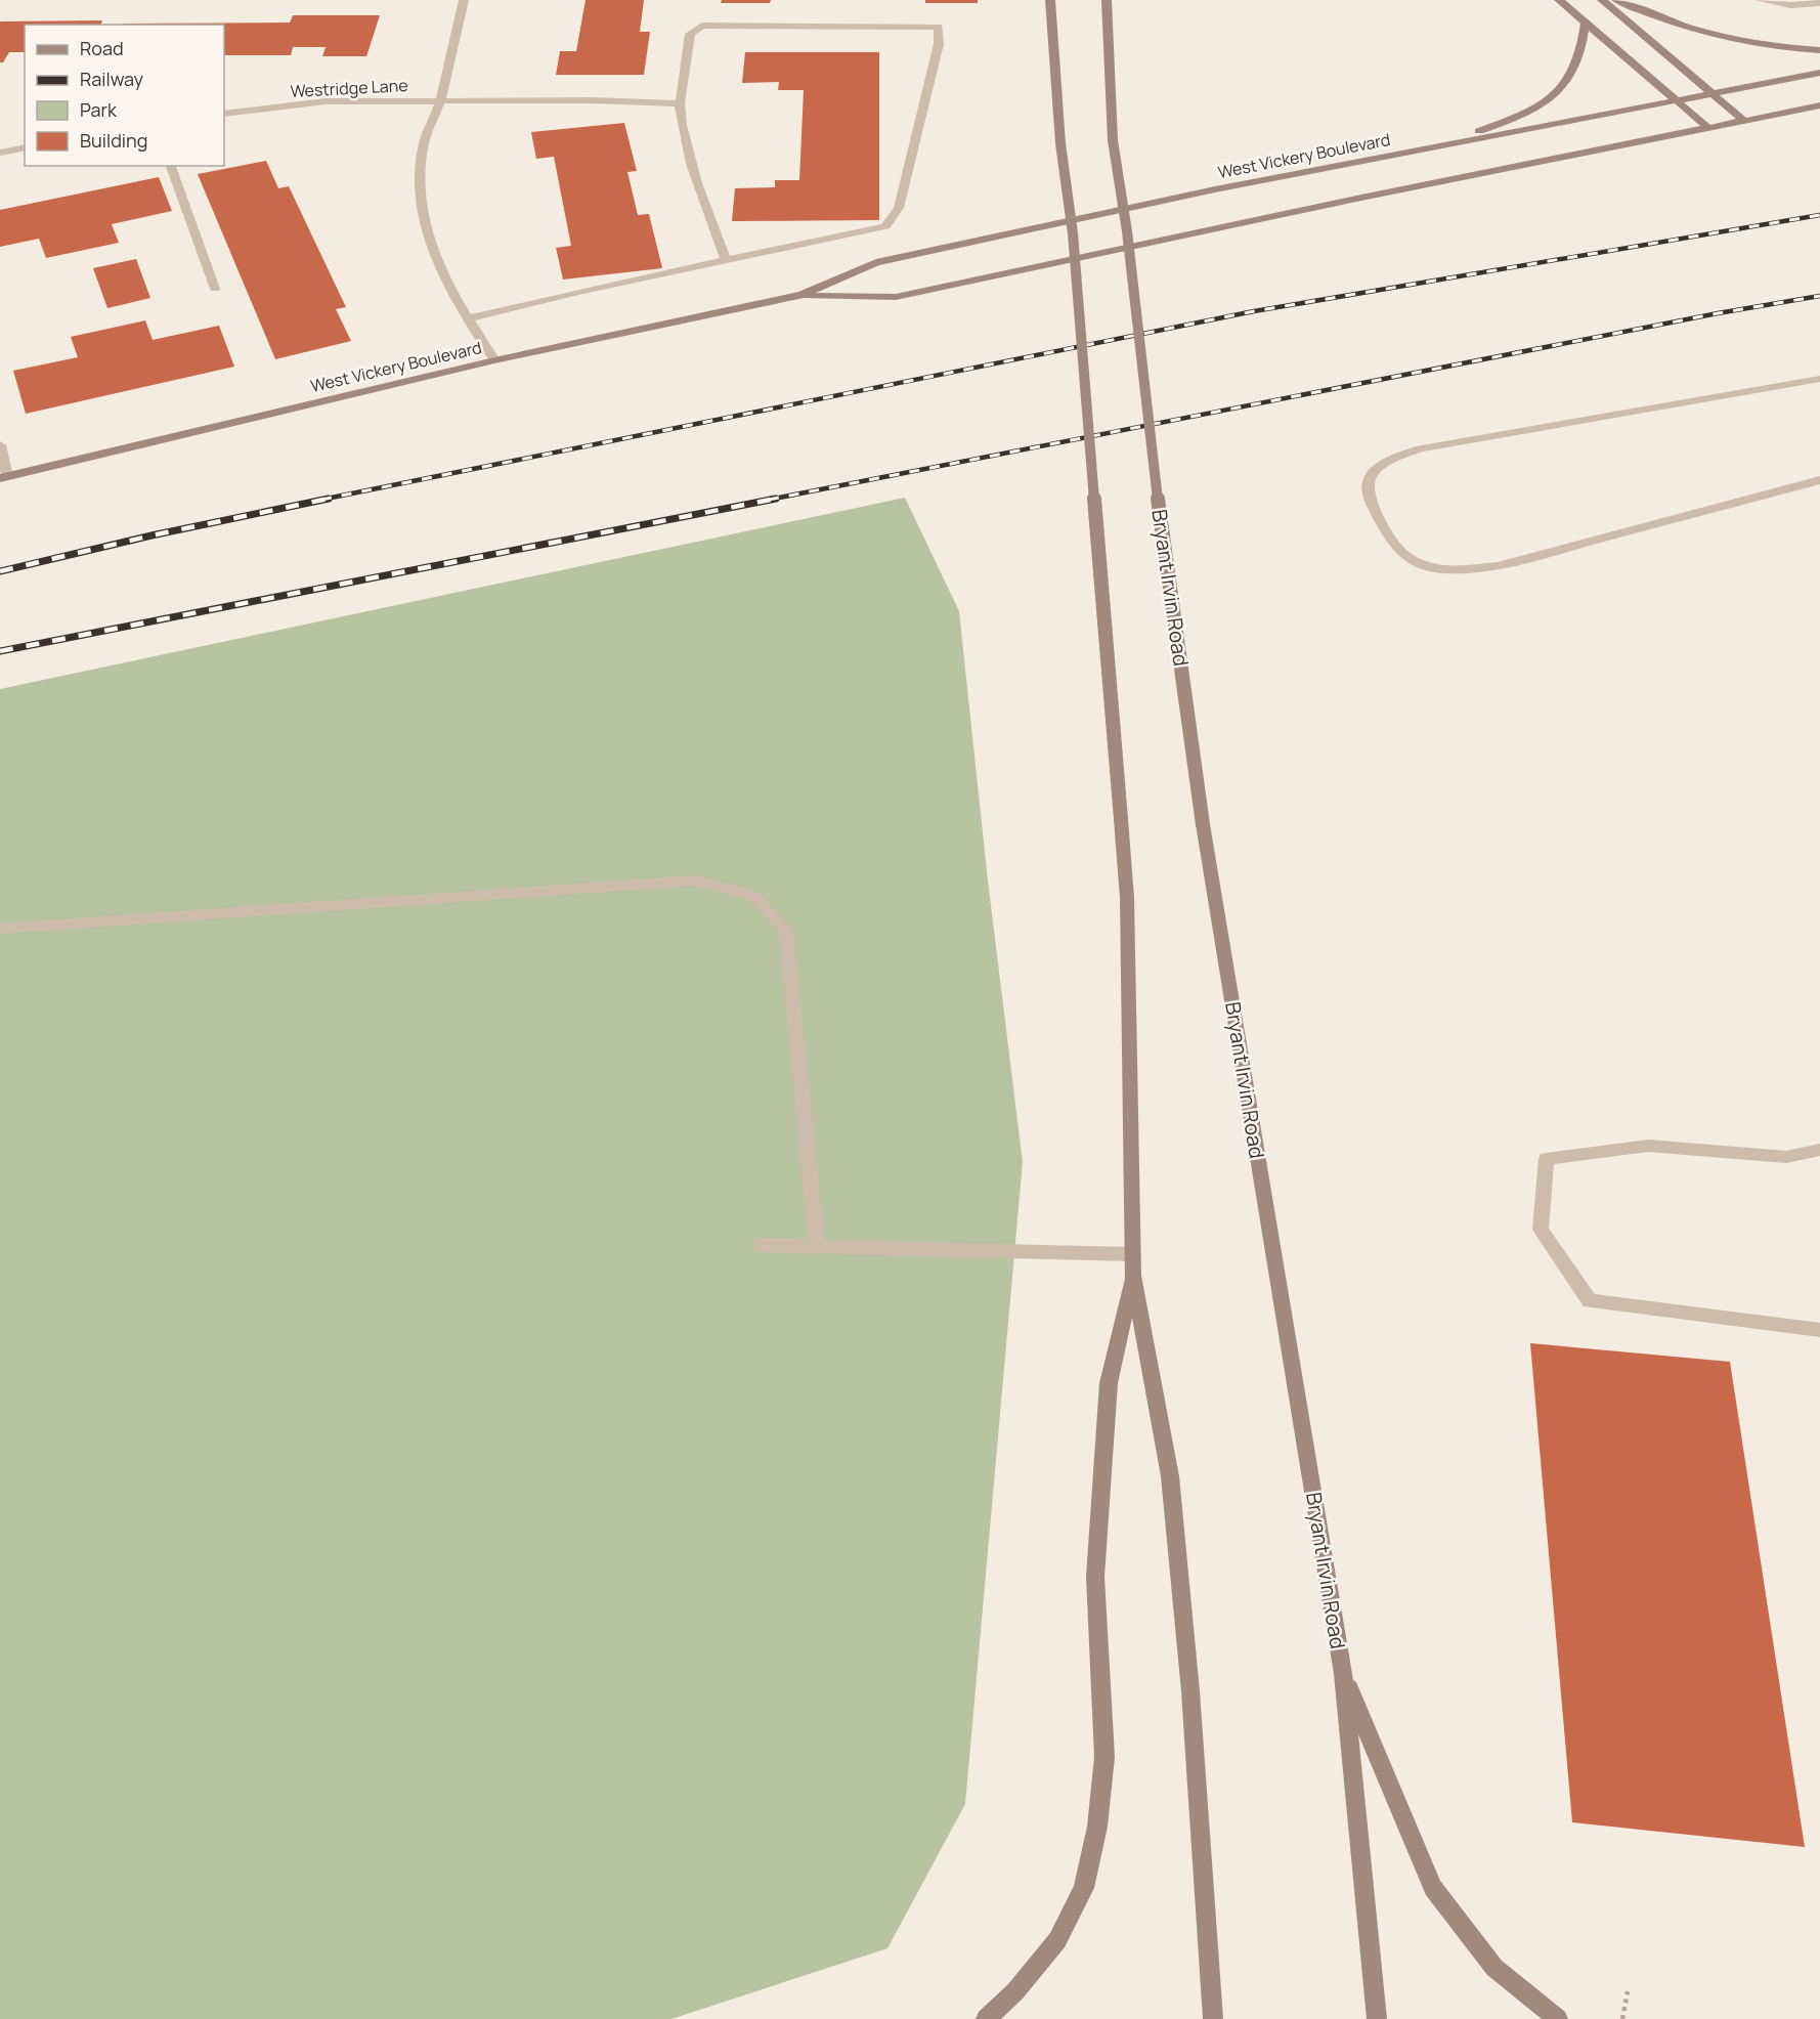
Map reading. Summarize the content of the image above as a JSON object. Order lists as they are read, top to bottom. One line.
{"streets":{"main road":["West Vickery Boulevard","Bryant Irvin Road"],"street":["Westridge Lane"]},"legend":["Road","Railway","Park","Building"]}
